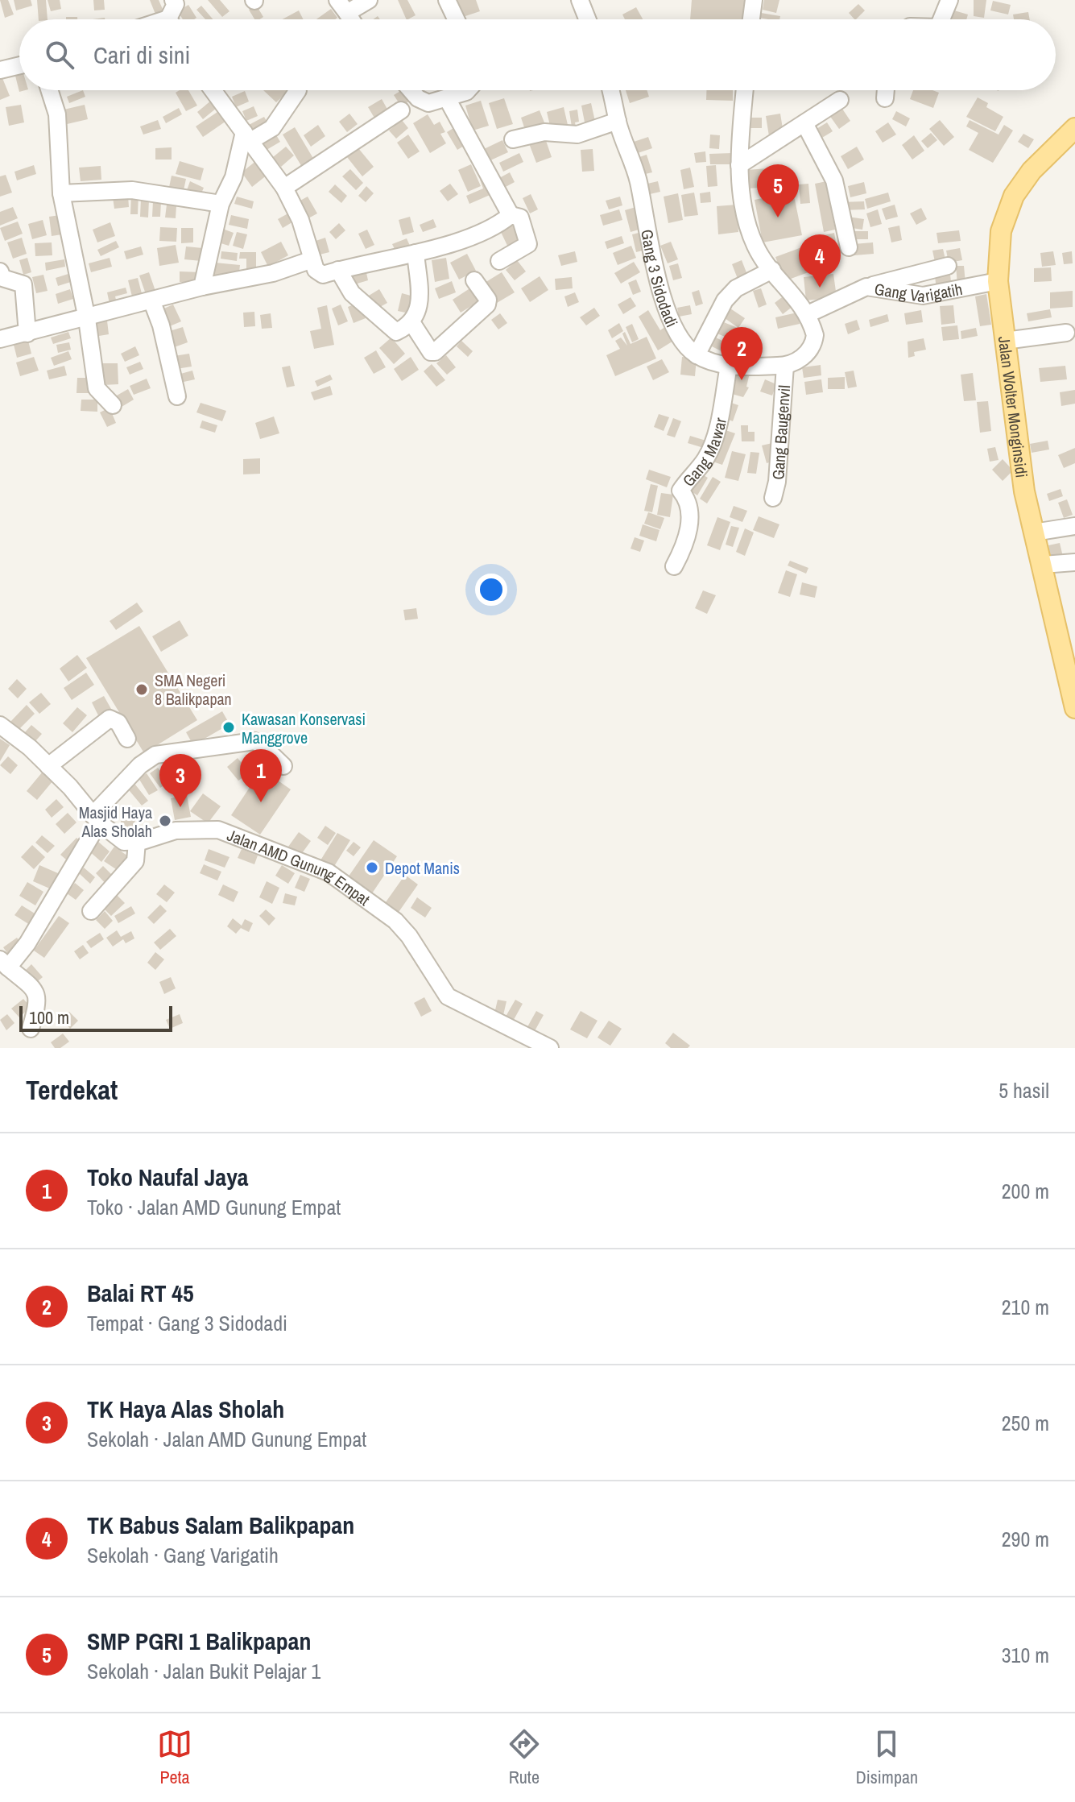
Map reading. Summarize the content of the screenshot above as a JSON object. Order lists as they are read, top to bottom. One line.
{"streets":{"main road":["Jalan Wolter Monginsidi"],"street":["Gang 3 Sidodadi","Gang Varigatih","Gang Baugenvil","Gang Mawar","Jalan AMD Gunung Empat"]},"crossings":[["Gang 3 Sidodadi","Gang Baugenvil"],["Gang 3 Sidodadi","Gang Mawar"],["Gang Varigatih","Jalan Wolter Monginsidi"]],"places":["SMA Negeri 8 Balikpapan","Kawasan Konservasi Manggrove","Masjid Haya Alas Sholah","Depot Manis"],"scale_bar":"100 m","page":{"search":"Cari di sini","pins":["5","4","2","1","3"],"scale":"100 m","heading":["Terdekat","5 hasil"],"list":[{"mark":"1","name":"Toko Naufal Jaya","note":"Toko · Jalan AMD Gunung Empat","value":"200 m"},{"mark":"2","name":"Balai RT 45","note":"Tempat · Gang 3 Sidodadi","value":"210 m"},{"mark":"3","name":"TK Haya Alas Sholah","note":"Sekolah · Jalan AMD Gunung Empat","value":"250 m"},{"mark":"4","name":"TK Babus Salam Balikpapan","note":"Sekolah · Gang Varigatih","value":"290 m"},{"mark":"5","name":"SMP PGRI 1 Balikpapan","note":"Sekolah · Jalan Bukit Pelajar 1","value":"310 m"}],"nav":["Peta","Rute","Disimpan"]}}
